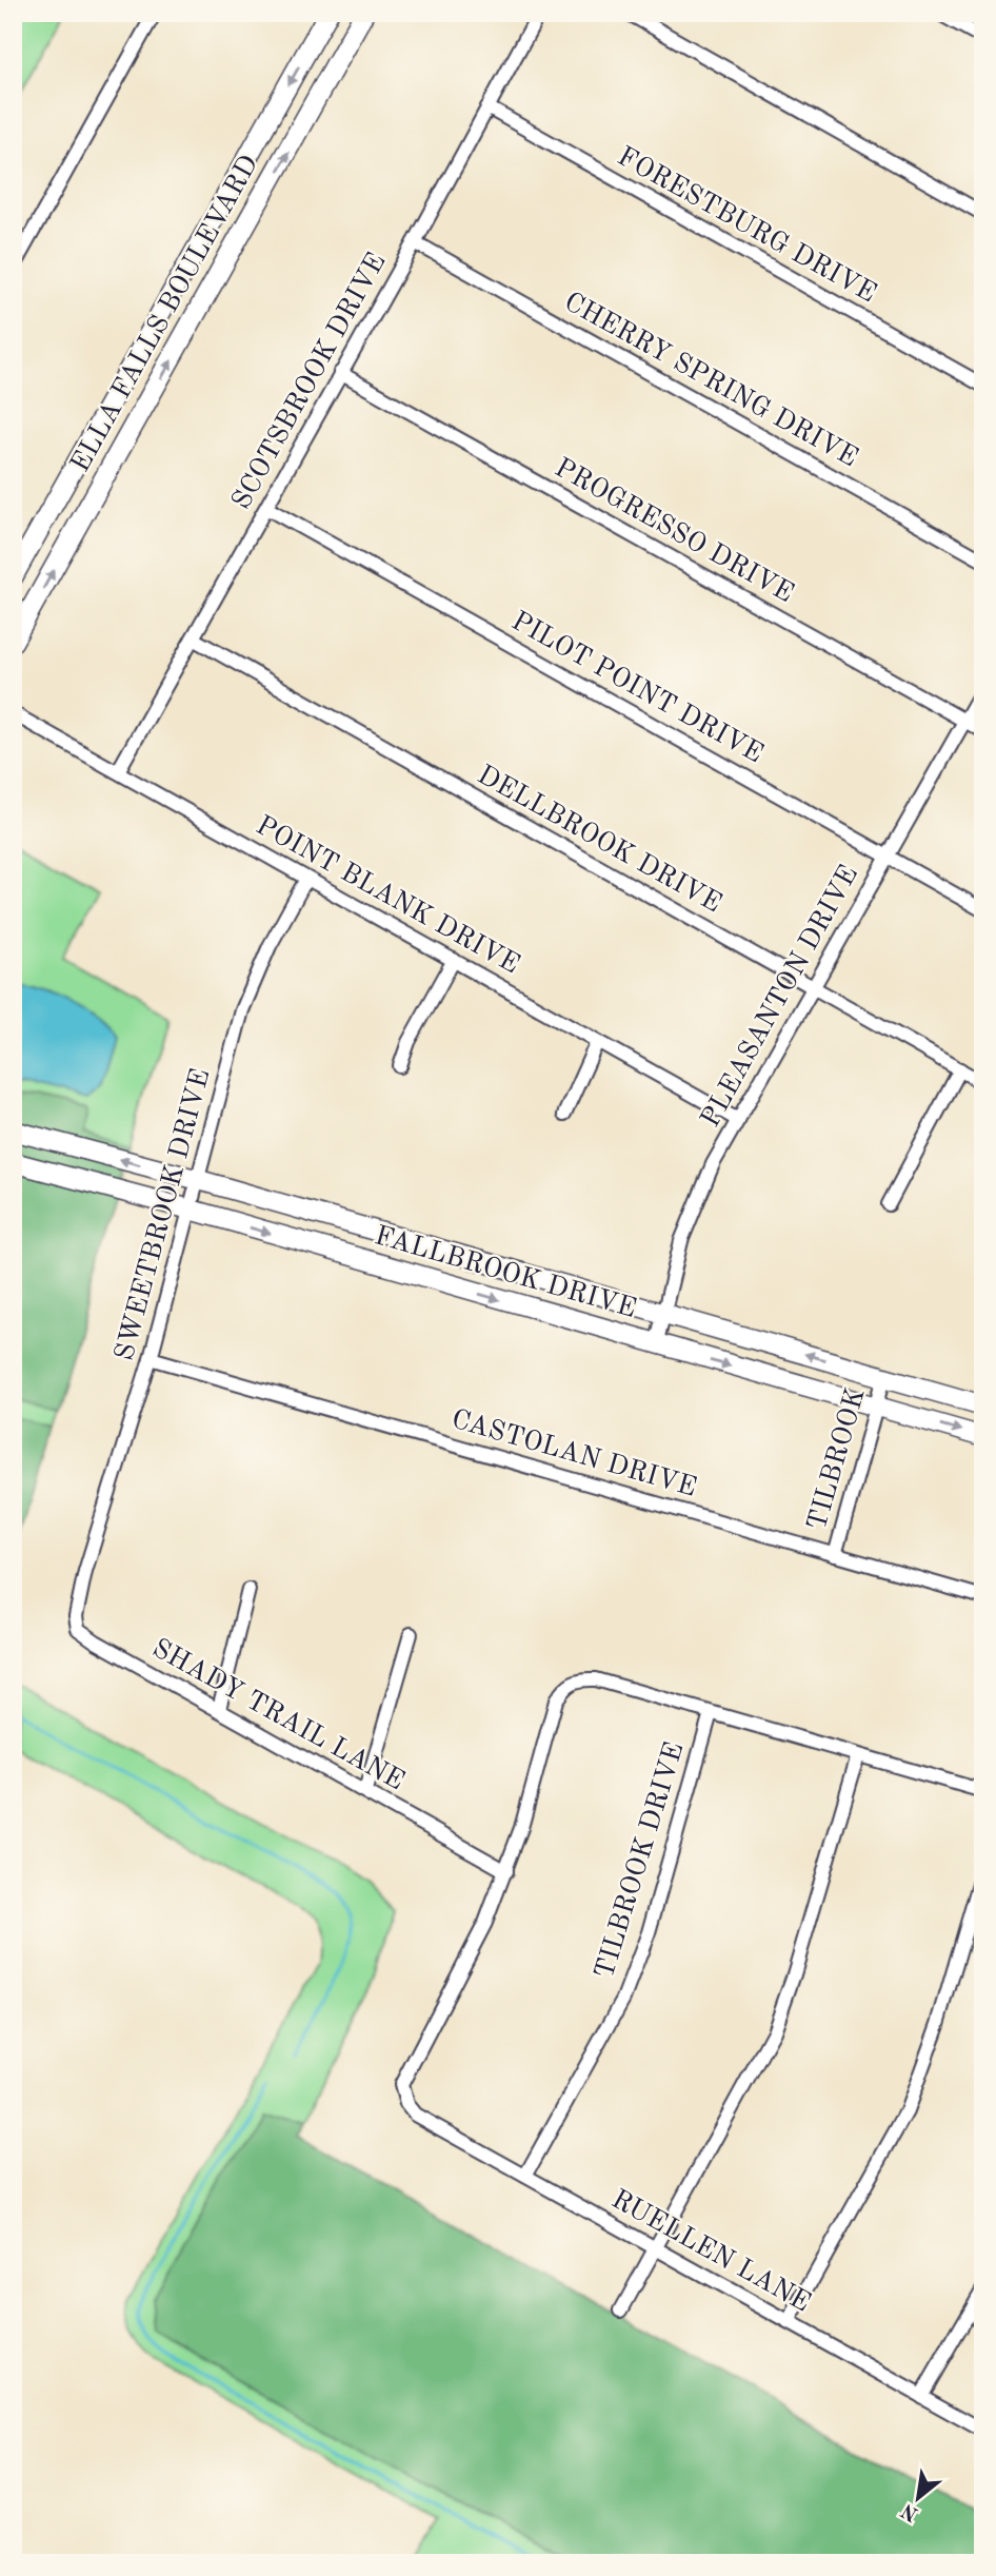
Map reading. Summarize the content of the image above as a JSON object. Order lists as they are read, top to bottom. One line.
{"streets":{"main road":["ELLA FALLS BOULEVARD","FALLBROOK DRIVE"],"street":["FORESTBURG DRIVE","CHERRY SPRING DRIVE","SCOTSBROOK DRIVE","PROGRESSO DRIVE","PILOT POINT DRIVE","DELLBROOK DRIVE","POINT BLANK DRIVE","PLEASANTON DRIVE","SWEETBROOK DRIVE","CASTOLAN DRIVE","TILBROOK","SHADY TRAIL LANE","TILBROOK DRIVE","RUELLEN LANE"]},"crossings":[["FORESTBURG DRIVE","SCOTSBROOK DRIVE"],["CHERRY SPRING DRIVE","SCOTSBROOK DRIVE"],["SCOTSBROOK DRIVE","PROGRESSO DRIVE"],["SCOTSBROOK DRIVE","PILOT POINT DRIVE"],["SCOTSBROOK DRIVE","DELLBROOK DRIVE"],["SCOTSBROOK DRIVE","POINT BLANK DRIVE"],["PROGRESSO DRIVE","PLEASANTON DRIVE"],["PILOT POINT DRIVE","PLEASANTON DRIVE"],["DELLBROOK DRIVE","PLEASANTON DRIVE"],["POINT BLANK DRIVE","PLEASANTON DRIVE"],["POINT BLANK DRIVE","SWEETBROOK DRIVE"],["PLEASANTON DRIVE","FALLBROOK DRIVE"],["SWEETBROOK DRIVE","FALLBROOK DRIVE"],["SWEETBROOK DRIVE","CASTOLAN DRIVE"],["SWEETBROOK DRIVE","SHADY TRAIL LANE"],["FALLBROOK DRIVE","TILBROOK"],["CASTOLAN DRIVE","TILBROOK"],["SHADY TRAIL LANE","RUELLEN LANE"],["TILBROOK DRIVE","RUELLEN LANE"]],"north":"bottom left"}
